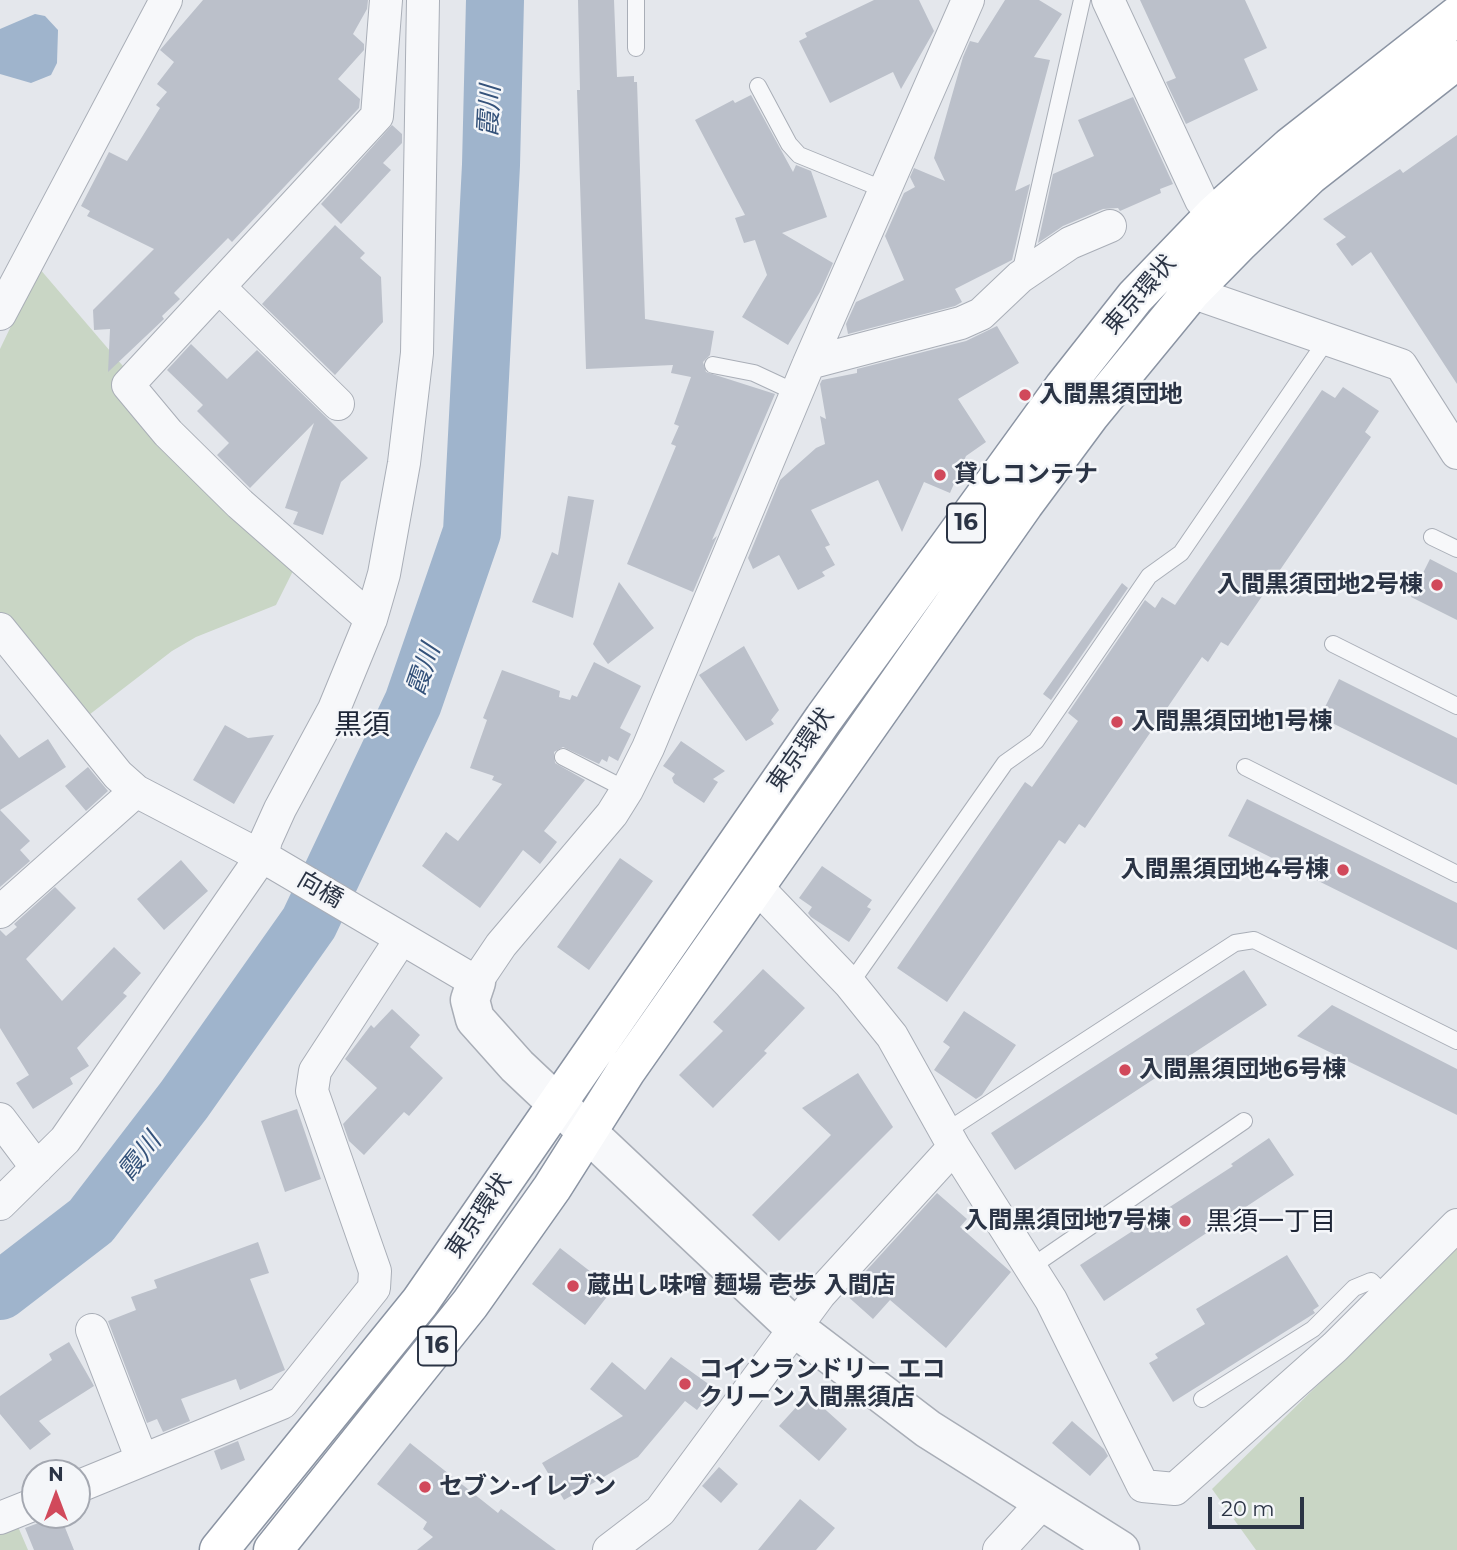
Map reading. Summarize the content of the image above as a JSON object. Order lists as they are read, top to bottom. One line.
{"streets":{"highway":["東京環状","16"],"street":["向橋"]},"districts":["黒須","黒須一丁目"],"water":["霞川"],"places":["入間黒須団地","貸しコンテナ","入間黒須団地2号棟","入間黒須団地1号棟","入間黒須団地4号棟","入間黒須団地6号棟","入間黒須団地7号棟","蔵出し味噌 麺場 壱歩 入間店","コインランドリー エコ クリーン入間黒須店","セブン-イレブン"],"scale_bar":"20 m","north":"top"}
